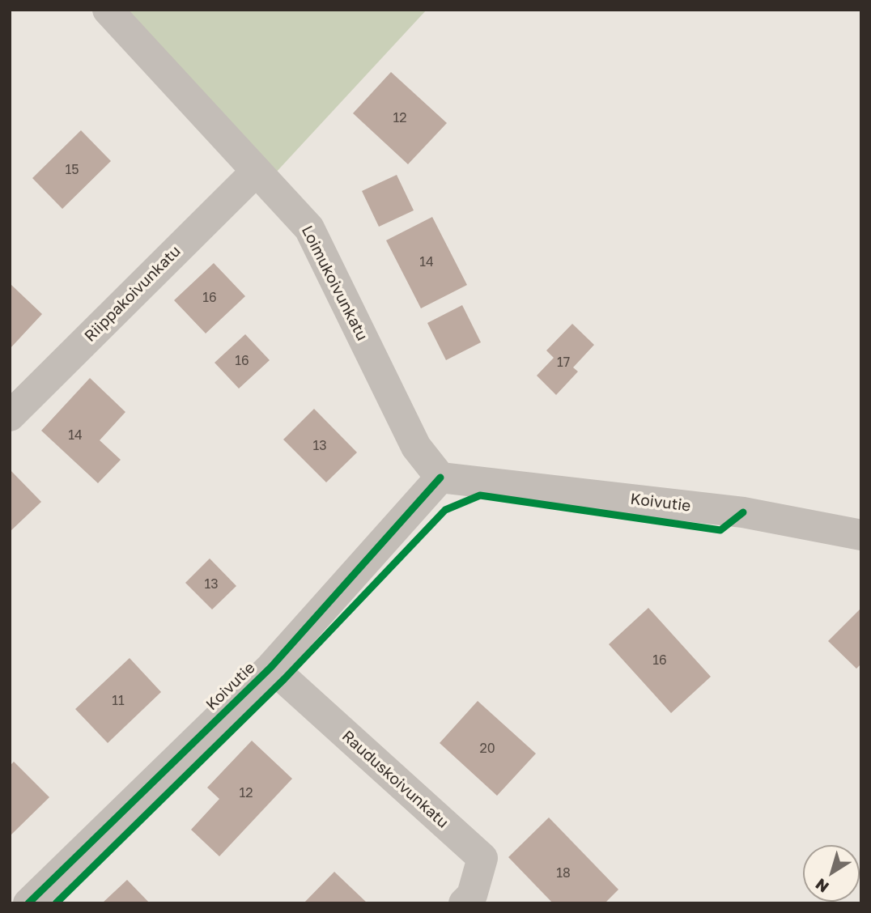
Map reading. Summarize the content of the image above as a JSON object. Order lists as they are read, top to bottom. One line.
{"streets":{"street":["Loimukoivunkatu","Riippakoivunkatu","Koivutie","Rauduskoivunkatu"]},"crossings":[["Loimukoivunkatu","Riippakoivunkatu"],["Loimukoivunkatu","Koivutie"],["Koivutie","Rauduskoivunkatu"]],"house_numbers":["12","15","14","16","16","17","14","13","13","16","11","20","12","18"],"north":"bottom left"}
